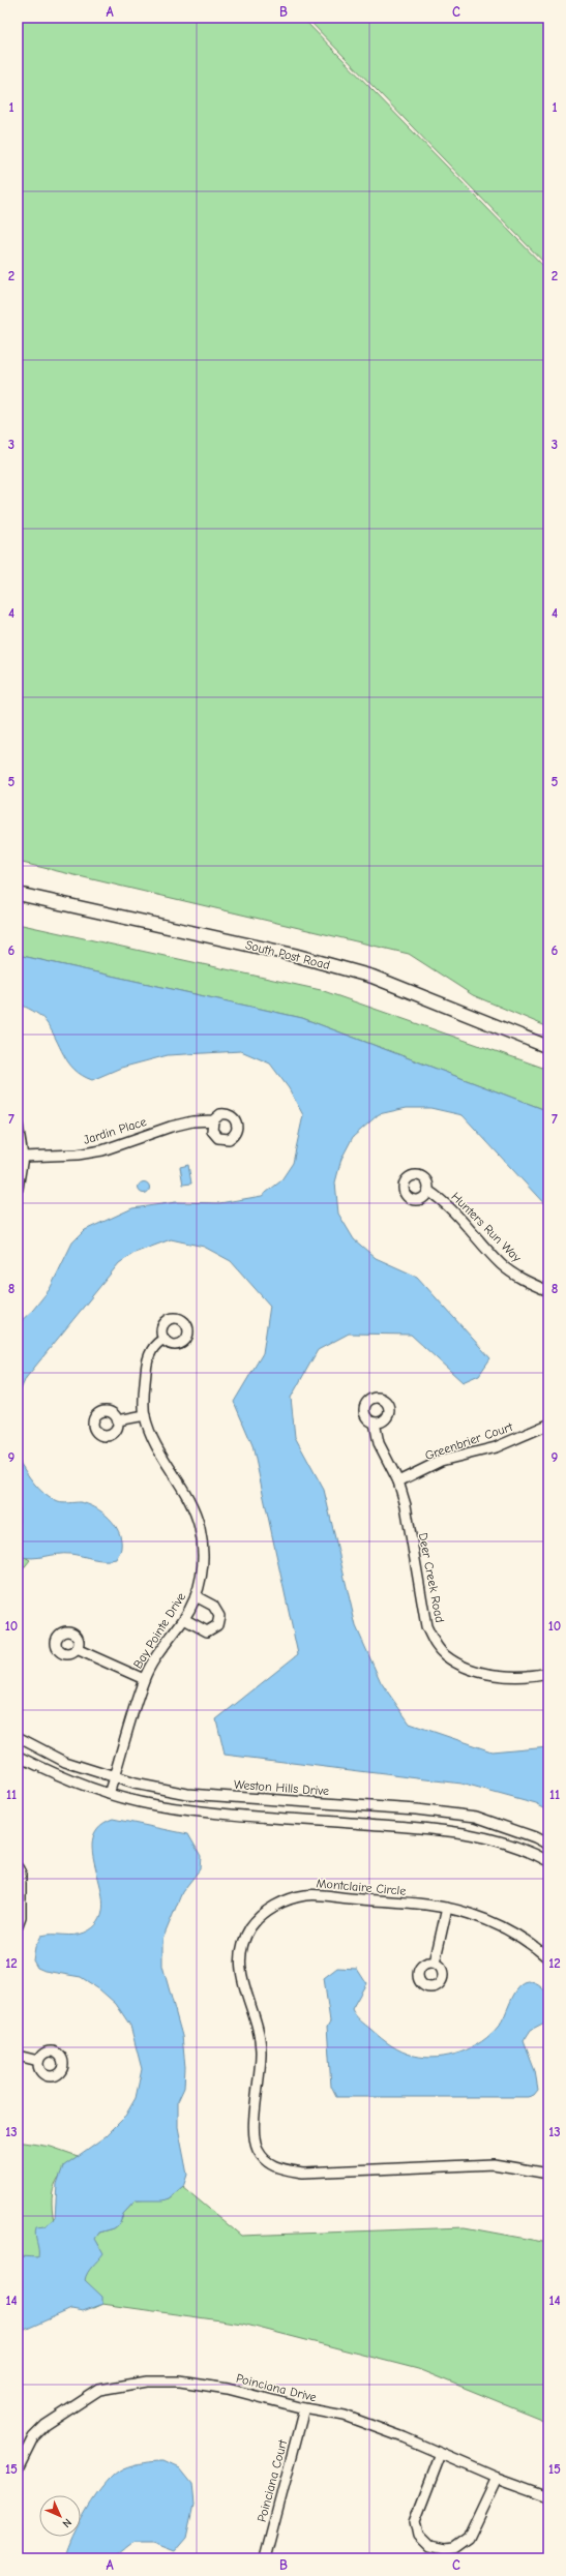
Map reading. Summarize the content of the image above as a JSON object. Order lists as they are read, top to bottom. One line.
{"streets":{"street":["South Post Road","Jardin Place","Hunters Run Way","Greenbrier Court","Deer Creek Road","Bay Pointe Drive","Weston Hills Drive","Montclaire Circle","Poinciana Drive","Poinciana Court"]},"crossings":[["Greenbrier Court","Deer Creek Road"],["Bay Pointe Drive","Weston Hills Drive"],["Poinciana Drive","Poinciana Court"]],"north":"bottom right","grid":{"columns":["A","B","C"],"rows":["1","2","3","4","5","6","7","8","9","10","11","12","13","14","15"]}}
